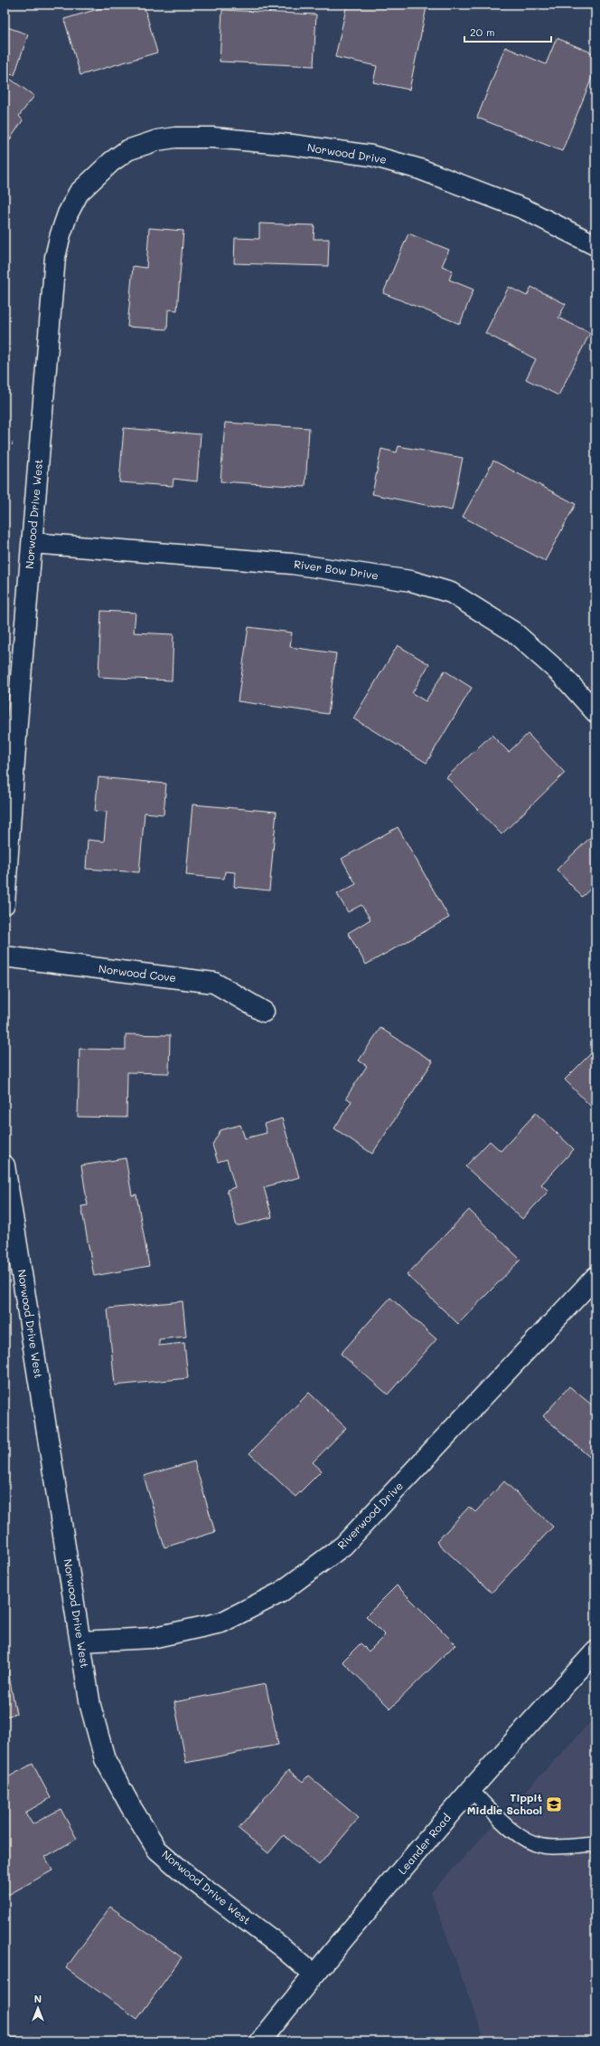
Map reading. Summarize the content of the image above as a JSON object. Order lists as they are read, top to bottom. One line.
{"streets":{"street":["Norwood Drive","Norwood Drive West","River Bow Drive","Norwood Cove","Riverwood Drive","Leander Road"]},"crossings":[["Norwood Drive","Norwood Drive West"],["Norwood Drive West","River Bow Drive"],["Norwood Drive West","Riverwood Drive"],["Norwood Drive West","Leander Road"]],"places":{"school or university":["Tippit Middle School"]},"scale_bar":"20 m","north":"top"}
